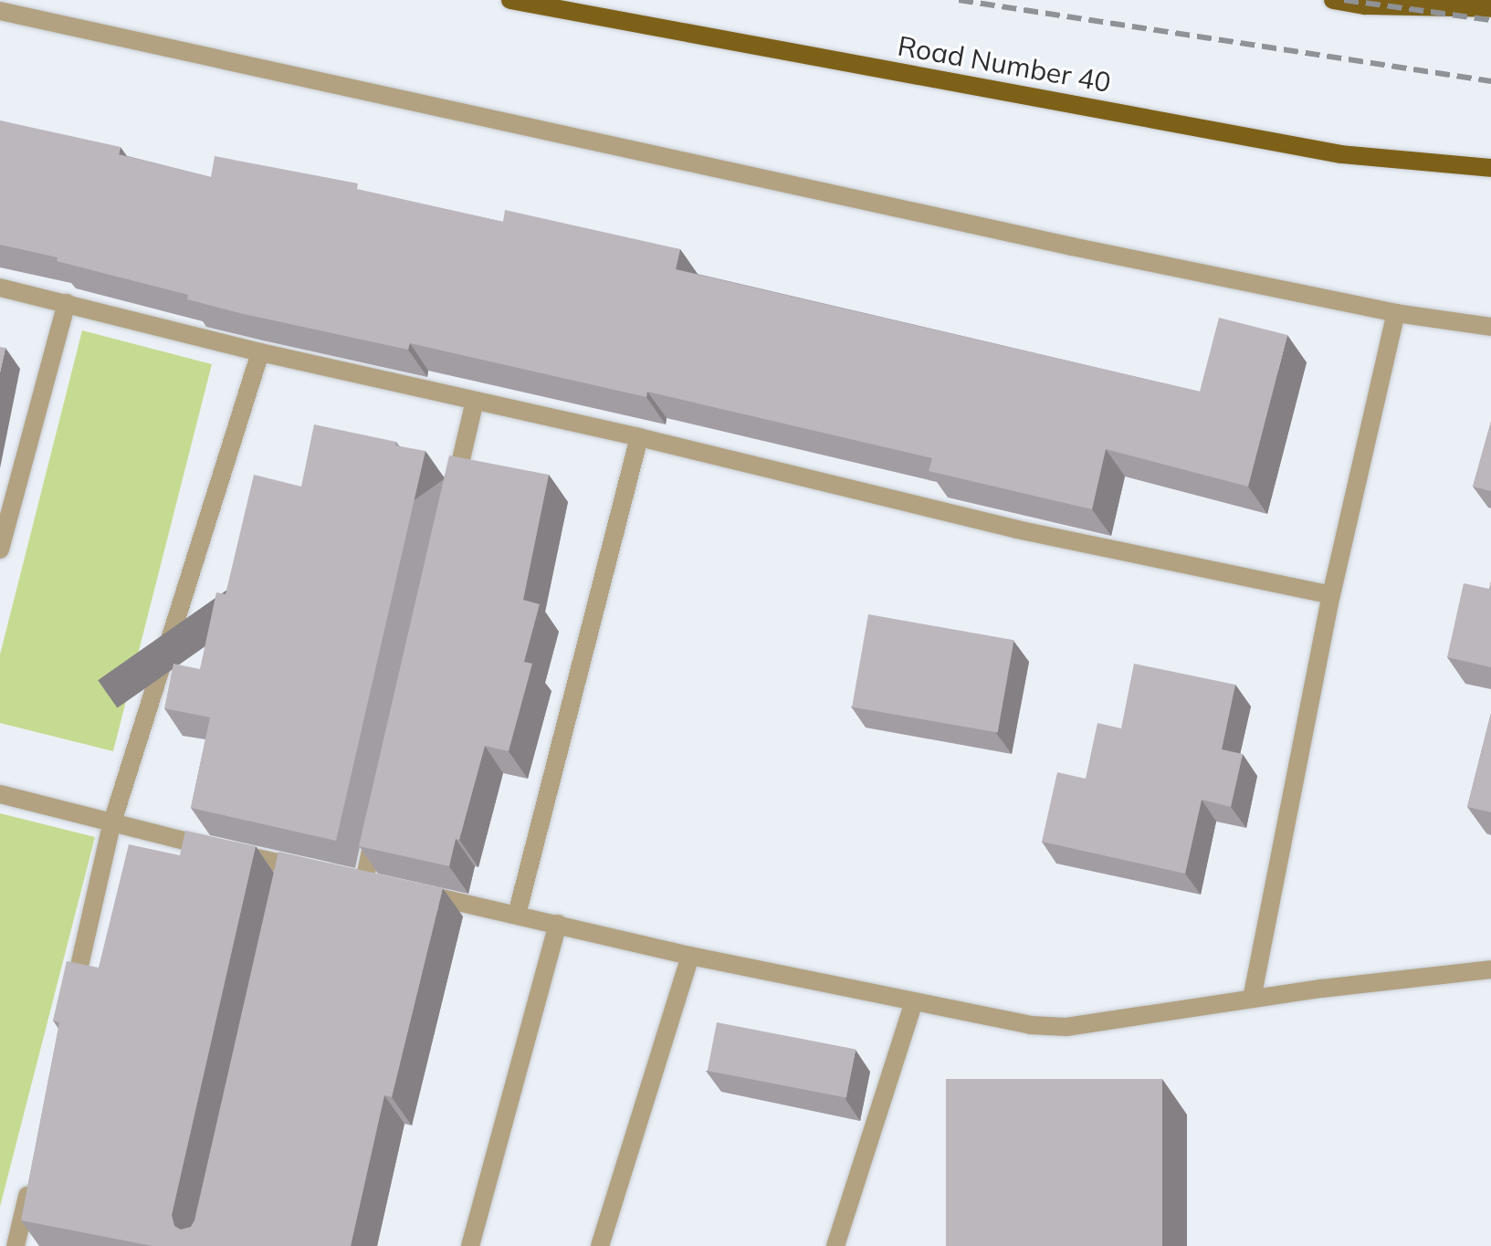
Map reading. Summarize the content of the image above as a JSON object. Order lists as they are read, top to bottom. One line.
{"streets":{"main road":["Road Number 40"]}}
